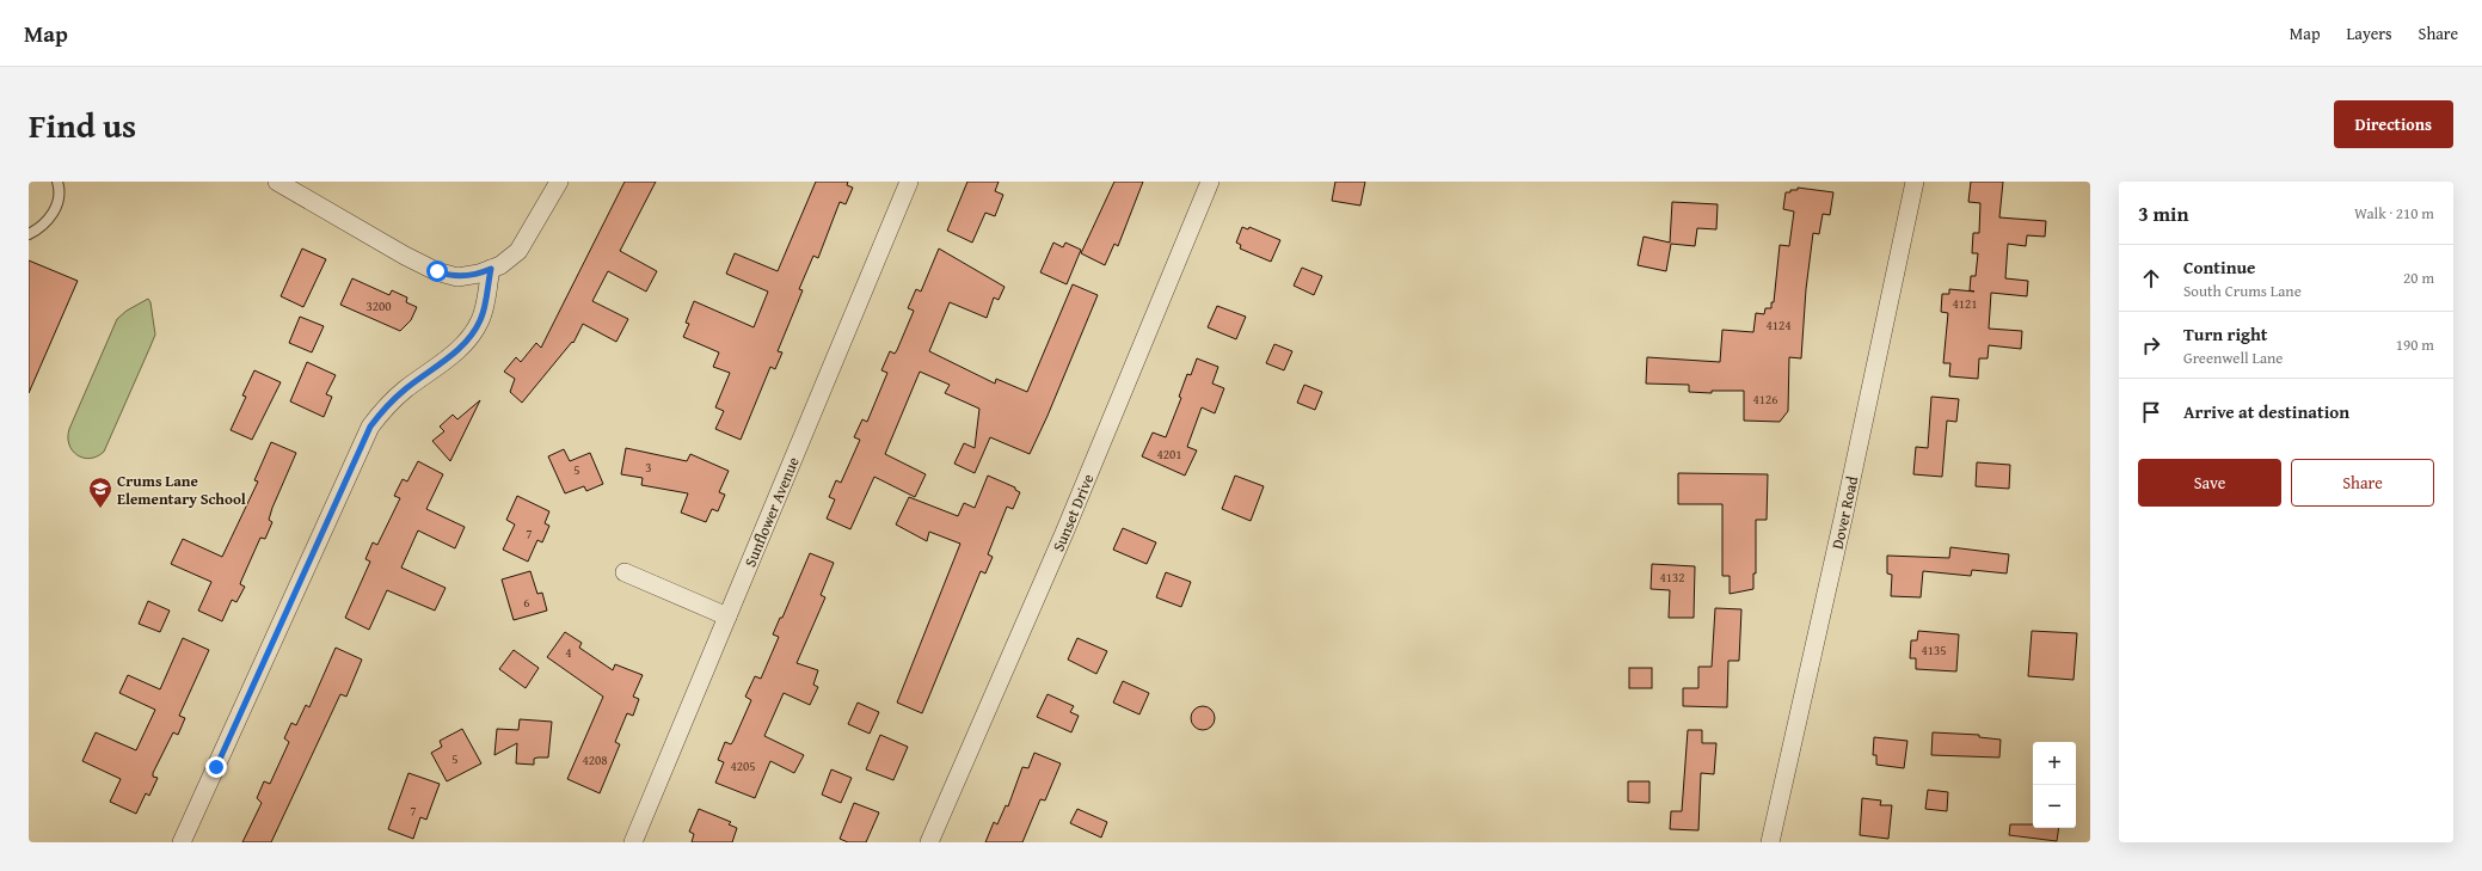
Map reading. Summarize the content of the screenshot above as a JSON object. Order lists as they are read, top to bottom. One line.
{"streets":{"street":["Sunflower Avenue","Sunset Drive","Dover Road"]},"places":{"school or university":["Crums Lane Elementary School"]},"house_numbers":["4121","3200","4124","4126","4201","3","5","7","4132","6","4135","4","5","4208","4205","7"],"page":{"header":"Map","nav":["Map","Layers","Share"],"title":"Find us","buttons":["Directions",["Save","Share"]],"heading":["3 min","Walk · 210 m"],"list":[["Continue","South Crums Lane","20 m"],["Turn right","Greenwell Lane","190 m"],"Arrive at destination"],"map_buttons":["+","−"]}}
